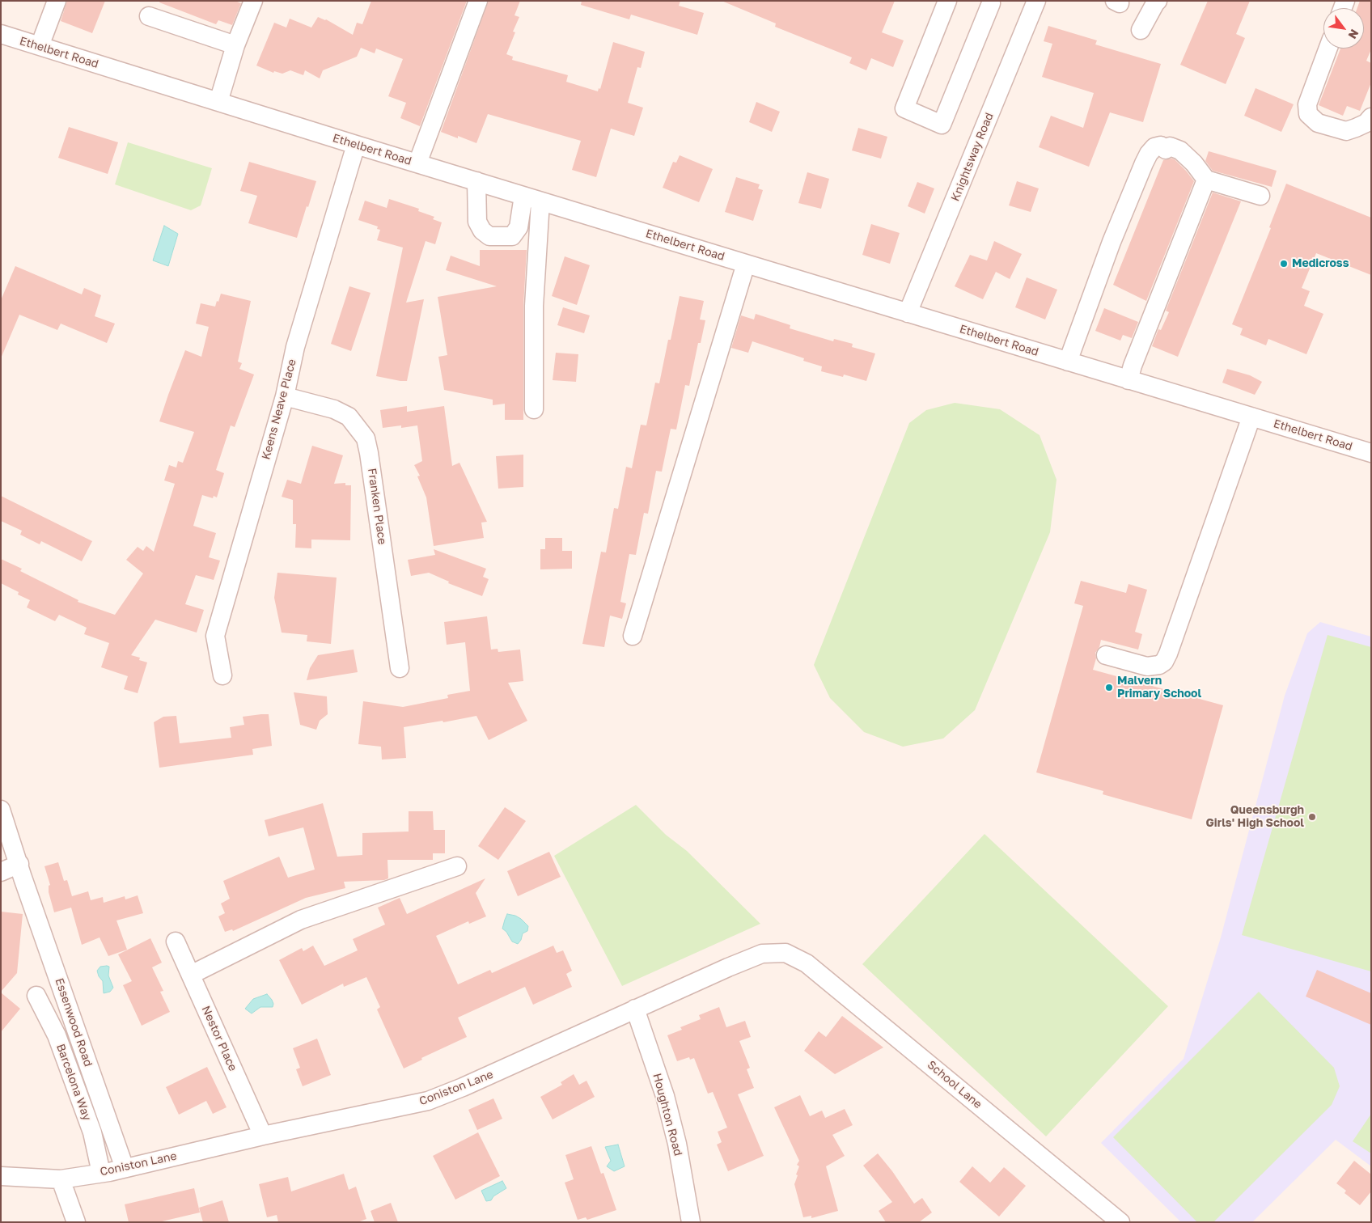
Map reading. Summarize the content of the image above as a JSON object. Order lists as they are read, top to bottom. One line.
{"streets":{"street":["Ethelbert Road","Knightsway Road","Keens Neave Place","Franken Place","Essenwood Road","Nestor Place","Barcelona Way","School Lane","Coniston Lane","Houghton Road"]},"crossings":[["Ethelbert Road","Knightsway Road"],["Ethelbert Road","Keens Neave Place"],["Keens Neave Place","Franken Place"],["Essenwood Road","Coniston Lane"],["Nestor Place","Coniston Lane"],["Barcelona Way","Coniston Lane"],["School Lane","Coniston Lane"],["Coniston Lane","Houghton Road"]],"places":["Medicross","Malvern Primary School","Queensburgh Girls' High School"],"north":"bottom right"}
